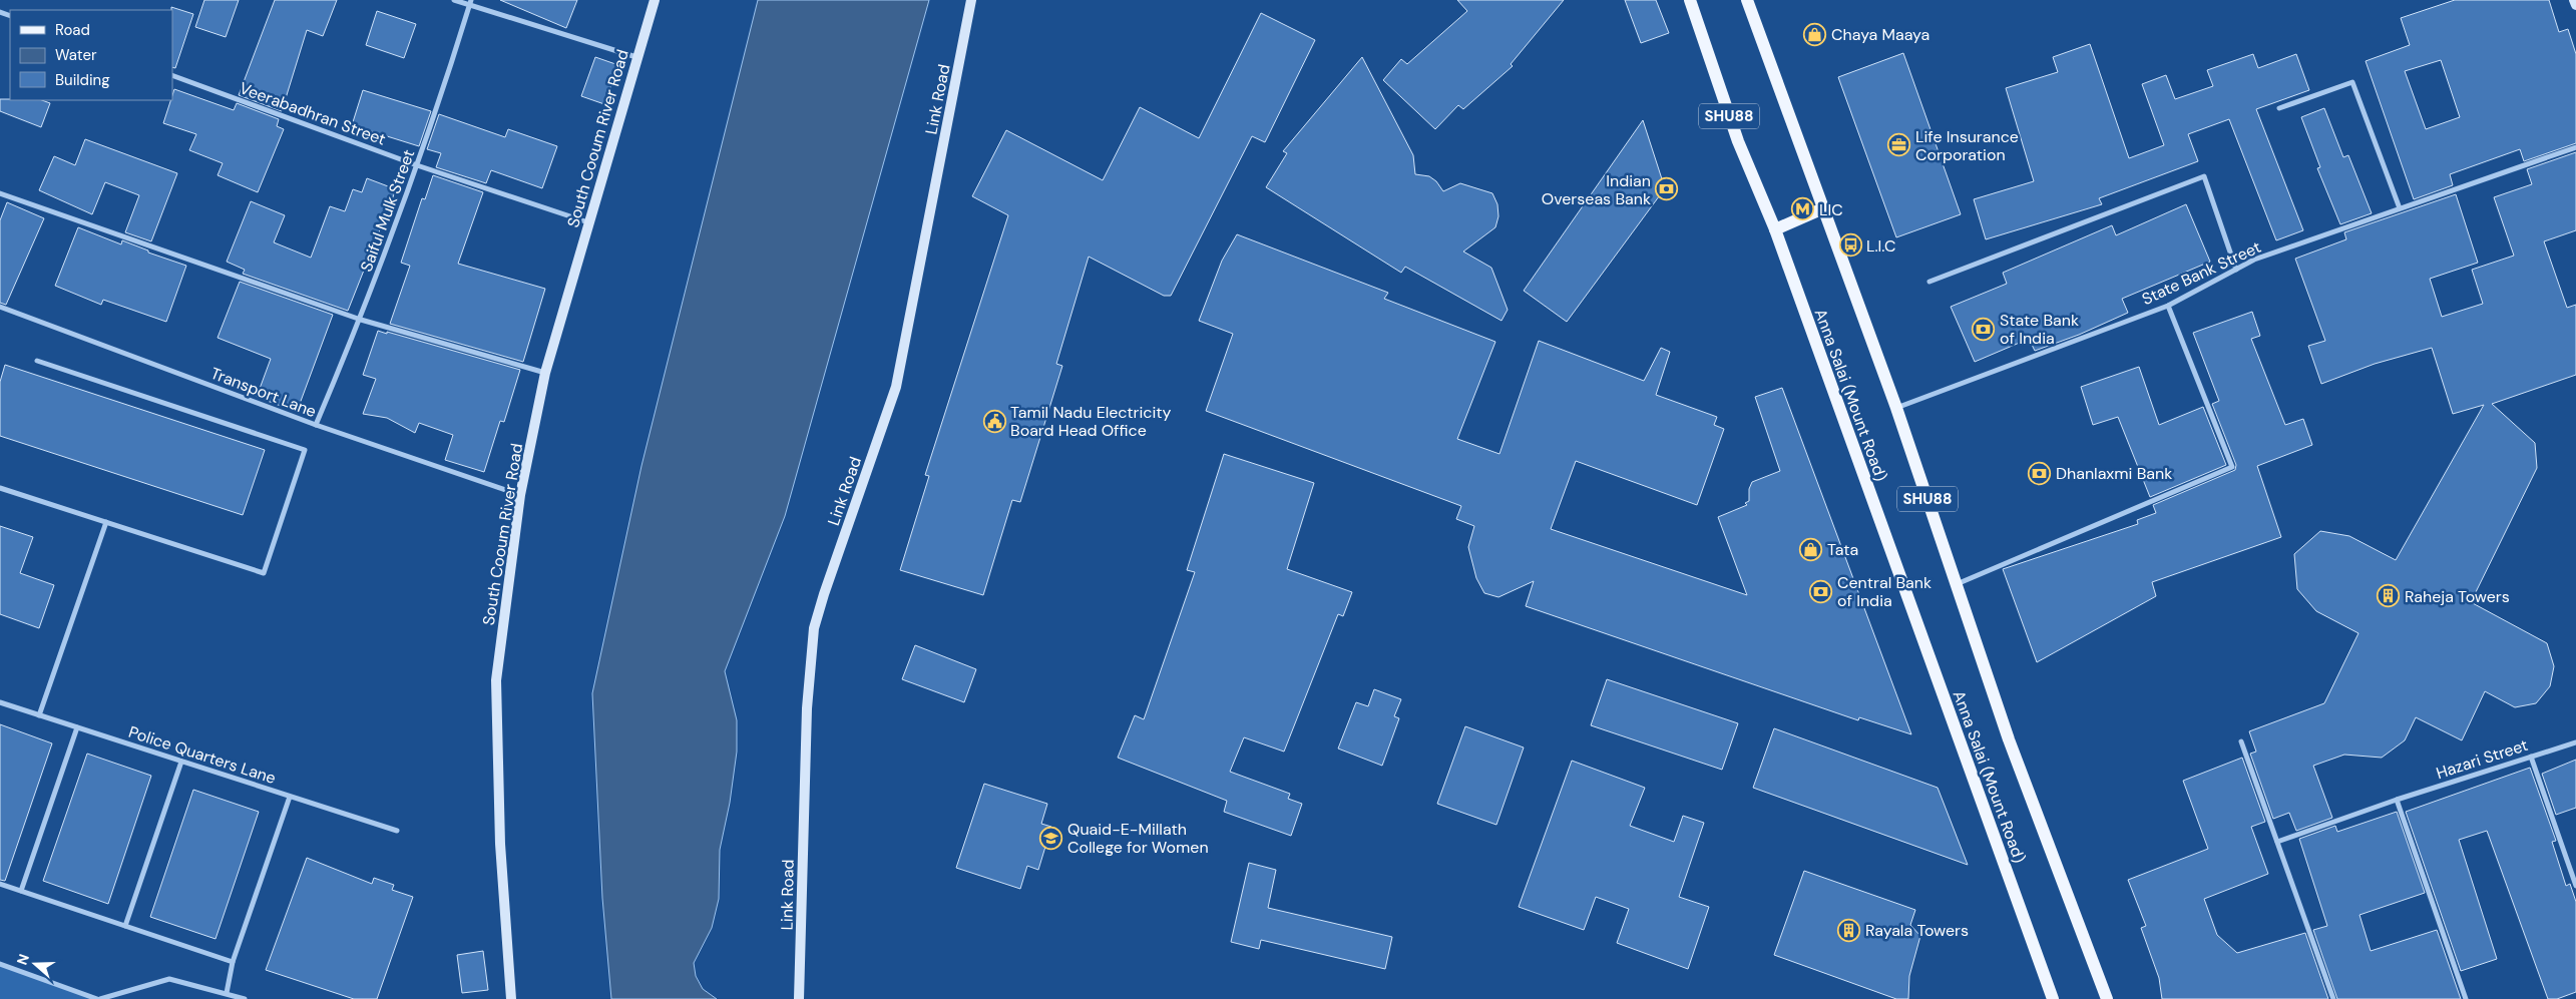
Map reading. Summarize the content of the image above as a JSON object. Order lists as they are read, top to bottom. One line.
{"streets":{"main road":["SHU88","Anna Salai (Mount Road)"],"street":["Link Road","Veerabadhran Street","South Cooum River Road","Saiful Mulk Street","State Bank Street","Transport Lane","Police Quarters Lane","Hazari Street"]},"crossings":[["Veerabadhran Street","South Cooum River Road"],["Veerabadhran Street","Saiful Mulk Street"],["South Cooum River Road","Transport Lane"],["Saiful Mulk Street","Transport Lane"],["State Bank Street","Anna Salai (Mount Road)"]],"places":{"shop":["Chaya Maaya","Tata"],"office":["Life Insurance Corporation"],"bank":["Indian Overseas Bank","State Bank of India","Dhanlaxmi Bank","Central Bank of India"],"metro station":["LIC"],"bus stop":["L.I.C"],"public building":["Tamil Nadu Electricity Board Head Office"],"building":["Raheja Towers","Rayala Towers"],"school or university":["Quaid-E-Millath College for Women"]},"legend":["Road","Water","Building"],"north":"left"}
